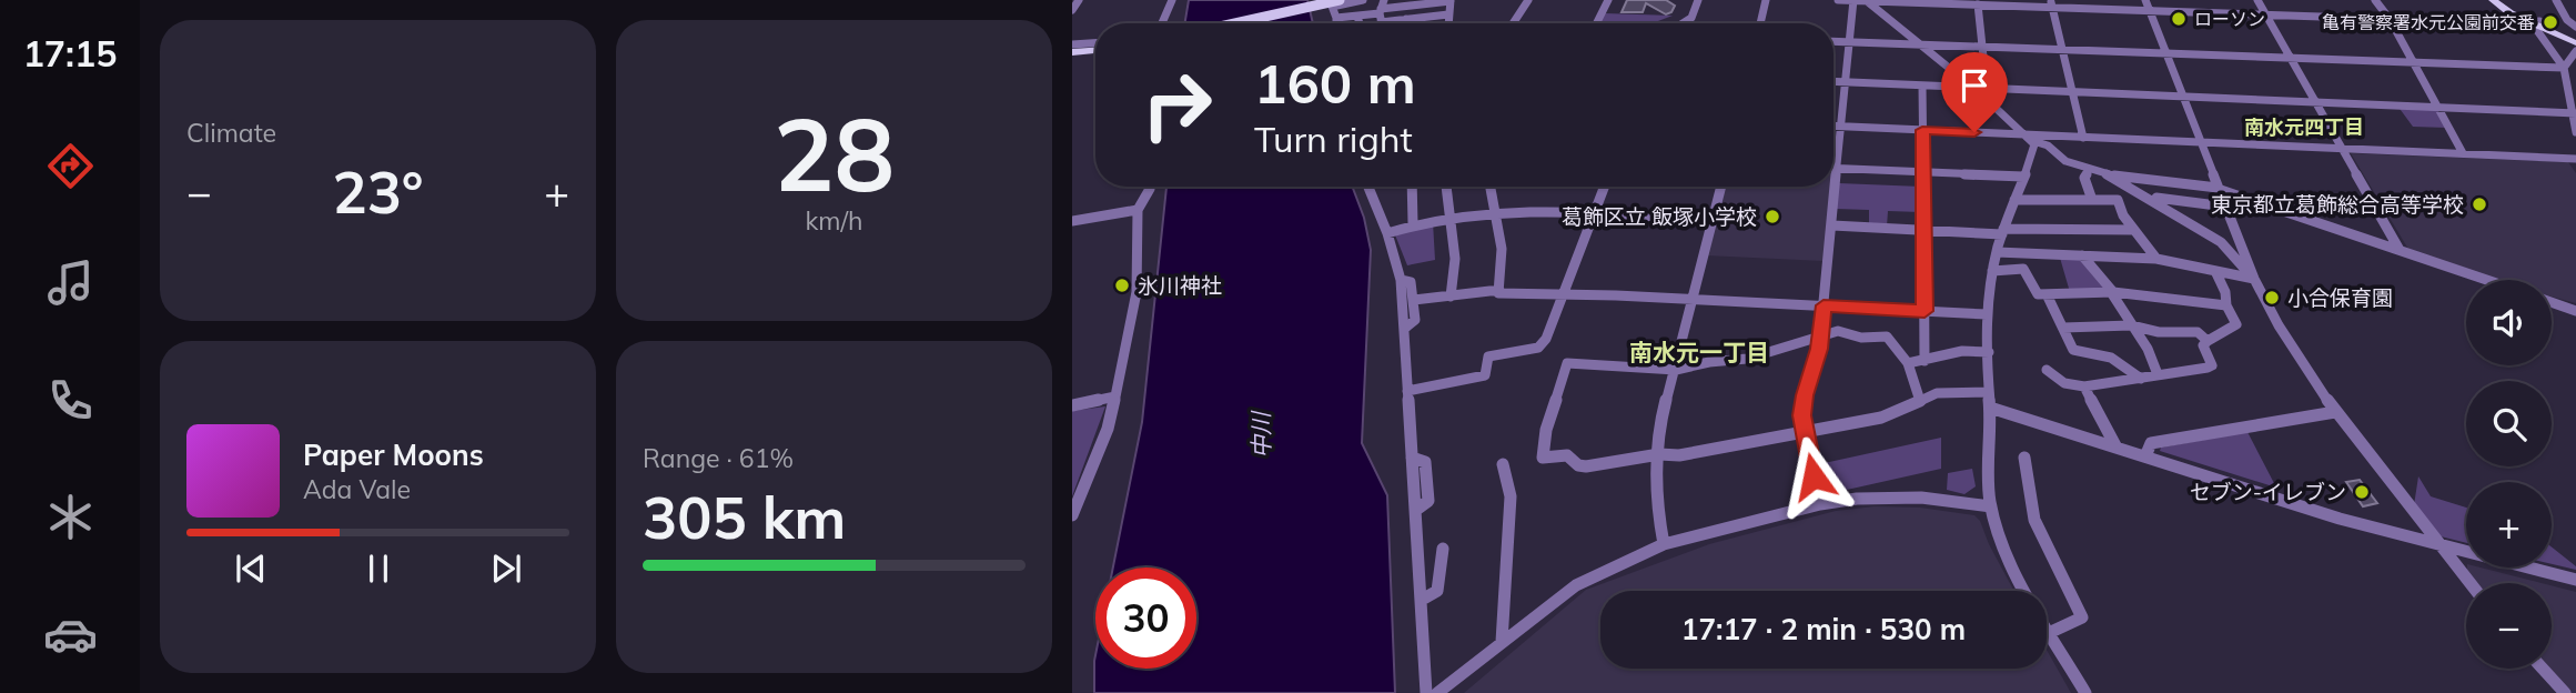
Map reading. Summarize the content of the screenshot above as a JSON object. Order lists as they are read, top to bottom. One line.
{"districts":["南水元四丁目","南水元一丁目"],"water":["中川"],"places":["ローソン","亀有警察署水元公園前交番","東京都立葛飾総合高等学校","葛飾区立 飯塚小学校","氷川神社","小合保育園","セブン-イレブン"],"page":{"tabs":"17:15","tile":["Climate",["28","km/h"],["Range · 61%","305 km"]],"turn":["160 m","Turn right"],"heat":["−","23°","+"],"map_buttons":["+","−"],"song":["Paper Moons","Ada Vale"],"limit":"30","trip":"17:17 · 2 min · 530 m"}}
